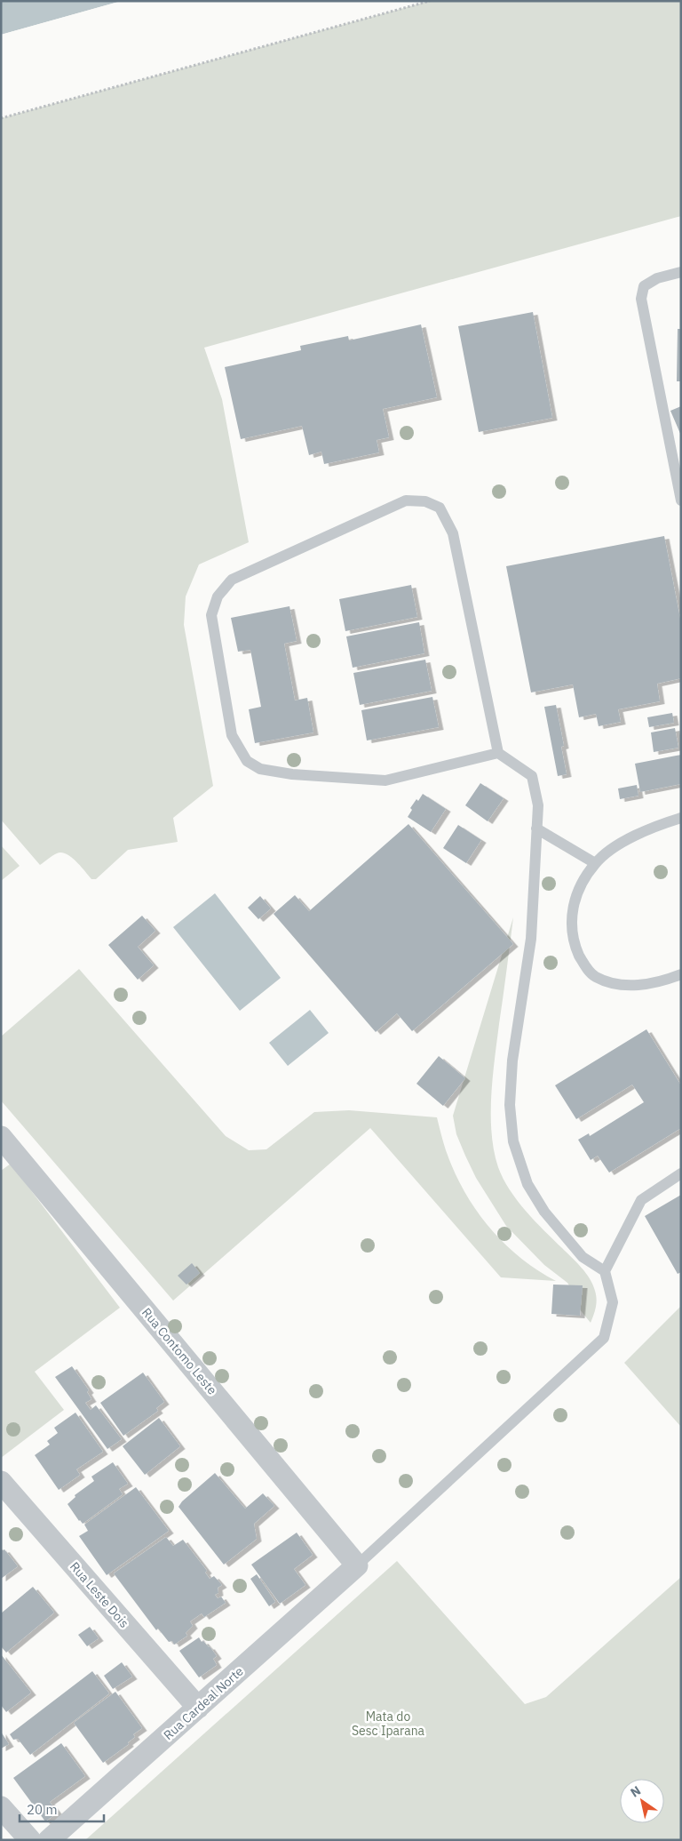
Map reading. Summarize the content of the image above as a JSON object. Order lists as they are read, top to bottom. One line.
{"streets":{"street":["Rua Contomo Leste","Rua Leste Dois","Rua Cardeal Norte"]},"crossings":[["Rua Contomo Leste","Rua Cardeal Norte"],["Rua Leste Dois","Rua Cardeal Norte"]],"parks":["Mata do Sesc Iparana"],"scale_bar":"20 m","north":"top left"}
